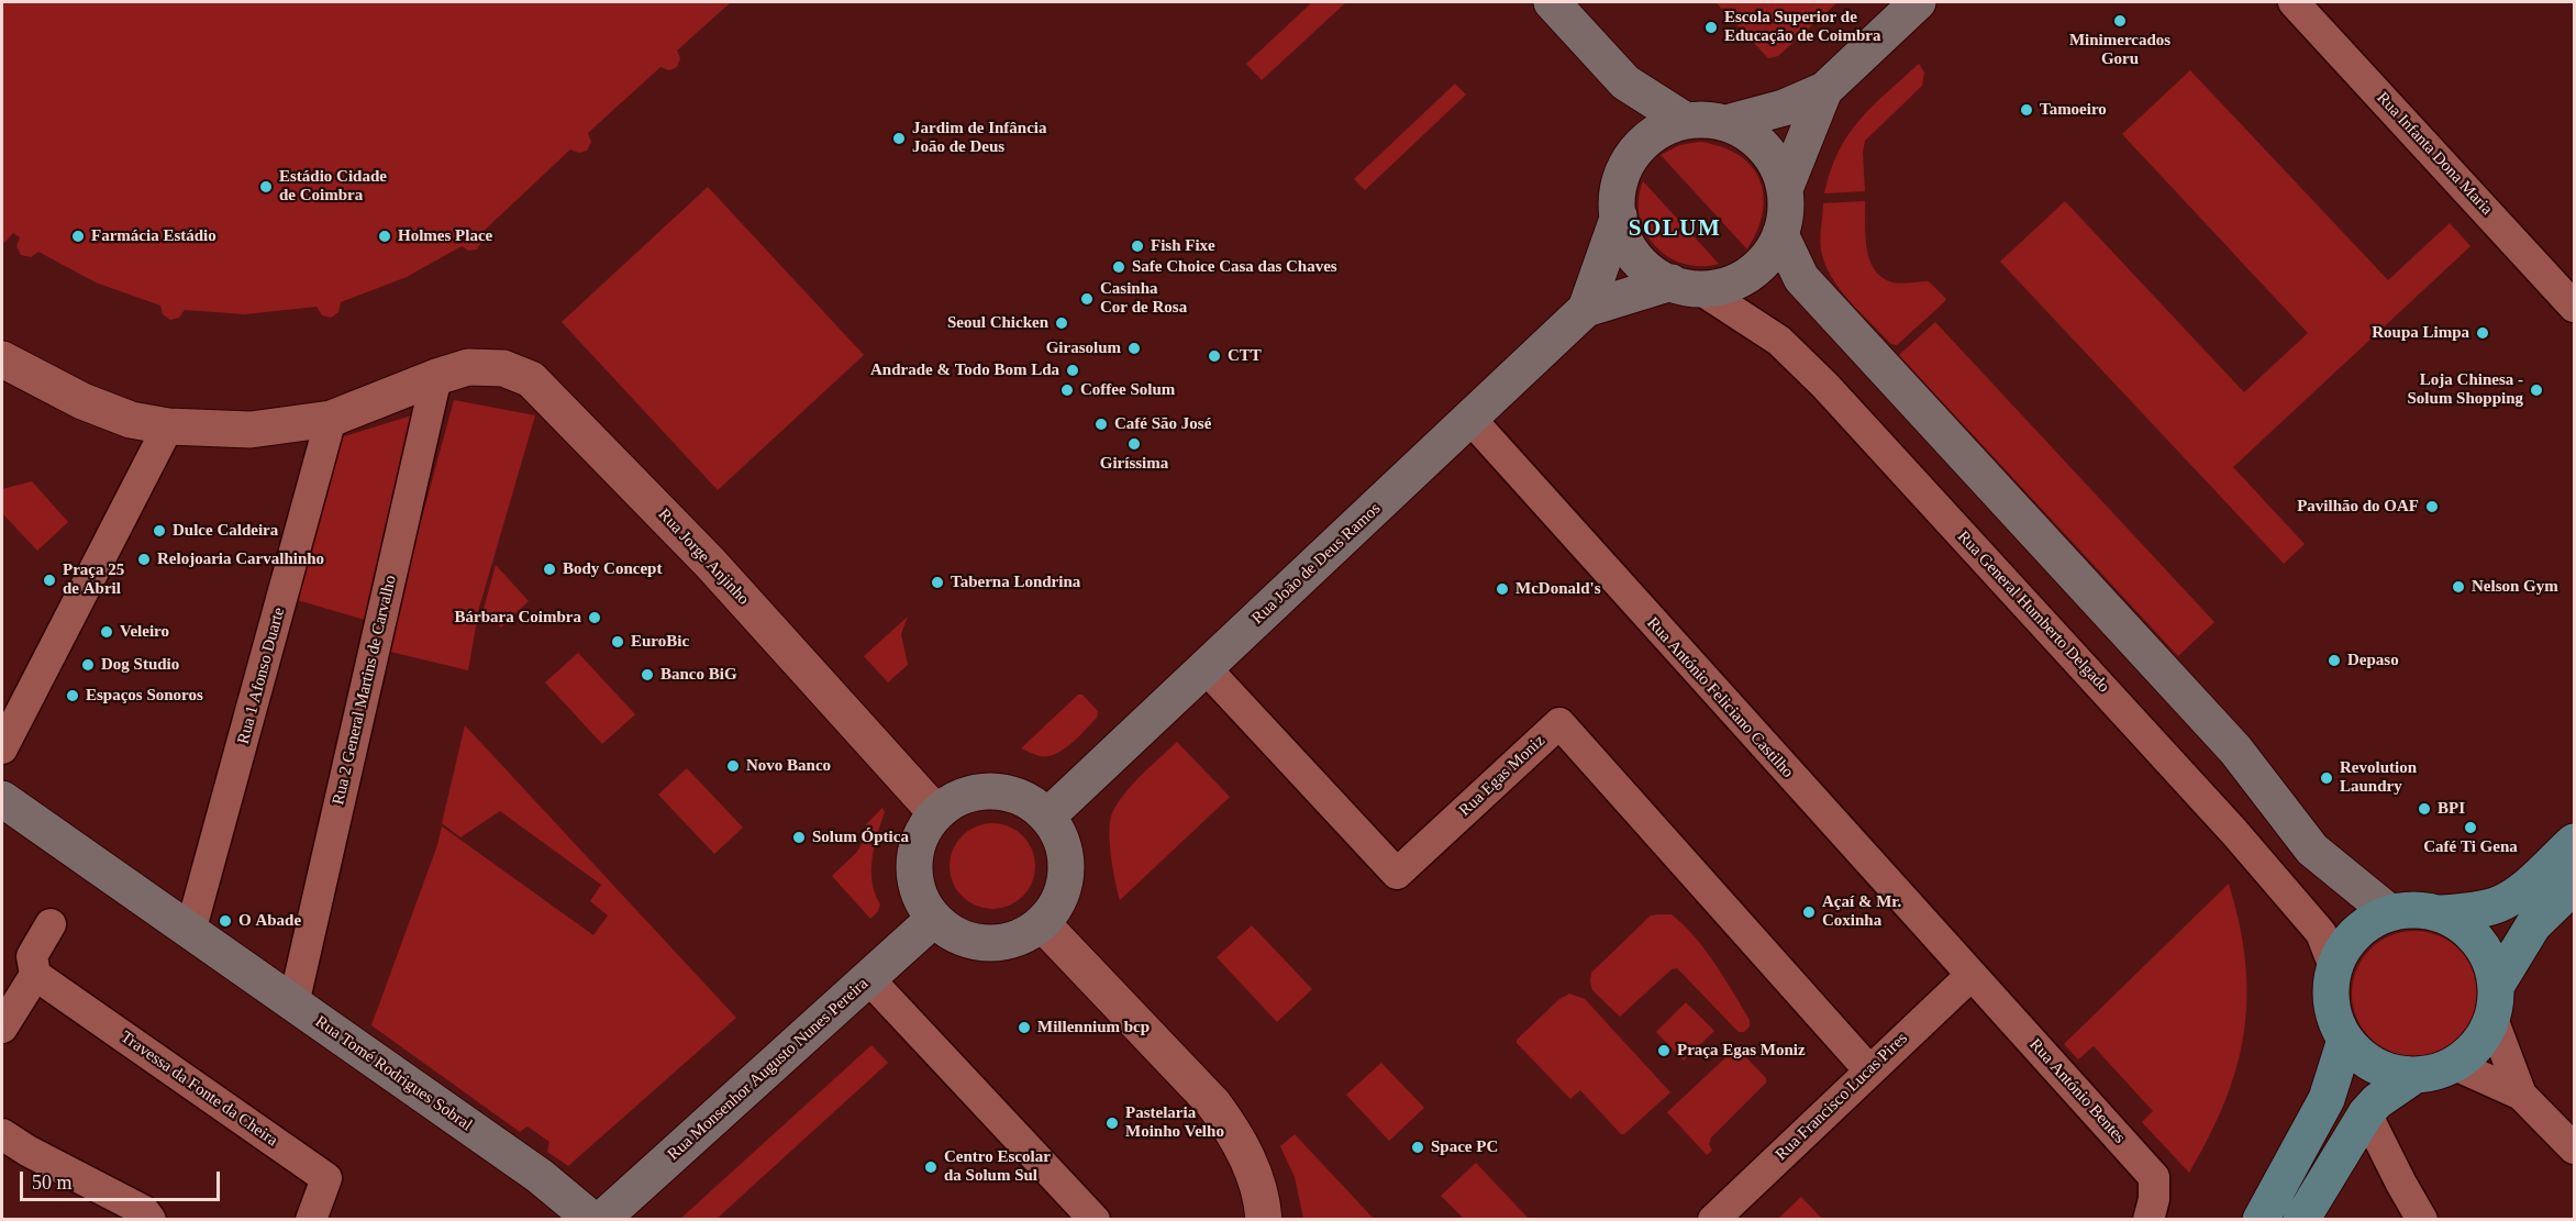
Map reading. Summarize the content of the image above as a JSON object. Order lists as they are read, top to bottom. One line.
{"streets":{"main road":["Rua João de Deus Ramos","Rua Monsenhor Augusto Nunes Pereira","Rua Tomé Rodrigues Sobral"],"street":["Rua Infanta Dona Maria","Rua Jorge Anjinho","Rua General Humberto Delgado","Rua 1 Afonso Duarte","Rua 2 General Martins de Carvalho","Rua António Feliciano Castilho","Rua Egas Moniz","Travessa da Fonte da Cheira","Rua António Bentes","Rua Francisco Lucas Pires"]},"crossings":[["Rua Jorge Anjinho","Rua João de Deus Ramos"],["Rua Jorge Anjinho","Rua 1 Afonso Duarte"],["Rua Jorge Anjinho","Rua 2 General Martins de Carvalho"],["Rua Jorge Anjinho","Rua Monsenhor Augusto Nunes Pereira"],["Rua João de Deus Ramos","Rua General Humberto Delgado"],["Rua João de Deus Ramos","Rua António Feliciano Castilho"],["Rua João de Deus Ramos","Rua Egas Moniz"],["Rua João de Deus Ramos","Rua Monsenhor Augusto Nunes Pereira"],["Rua 1 Afonso Duarte","Rua Tomé Rodrigues Sobral"],["Rua 2 General Martins de Carvalho","Rua Tomé Rodrigues Sobral"],["Rua António Feliciano Castilho","Rua António Bentes"],["Rua António Feliciano Castilho","Rua Francisco Lucas Pires"],["Rua Egas Moniz","Rua Francisco Lucas Pires"],["Rua Monsenhor Augusto Nunes Pereira","Rua Tomé Rodrigues Sobral"],["Rua António Bentes","Rua Francisco Lucas Pires"]],"districts":["SOLUM"],"places":["Minimercados Goru","Escola Superior de Educação de Coimbra","Tamoeiro","Jardim de Infância João de Deus","Estádio Cidade de Coimbra","Farmácia Estádio","Holmes Place","Fish Fixe","Safe Choice Casa das Chaves","Casinha Cor de Rosa","Seoul Chicken","Roupa Limpa","Girasolum","CTT","Andrade & Todo Bom Lda","Coffee Solum","Loja Chinesa - Solum Shopping","Café São José","Giríssima","Pavilhão do OAF","Dulce Caldeira","Relojoaria Carvalhinho","Body Concept","Praça 25 de Abril","Taberna Londrina","Nelson Gym","McDonald's","Bárbara Coimbra","Veleiro","EuroBic","Depaso","Dog Studio","Banco BiG","Espaços Sonoros","Novo Banco","Revolution Laundry","BPI","Café Ti Gena","Solum Óptica","Açaí & Mr. Coxinha","O Abade","Millennium bcp","Praça Egas Moniz","Pastelaria Moinho Velho","Space PC","Centro Escolar da Solum Sul"],"scale_bar":"50 m"}
